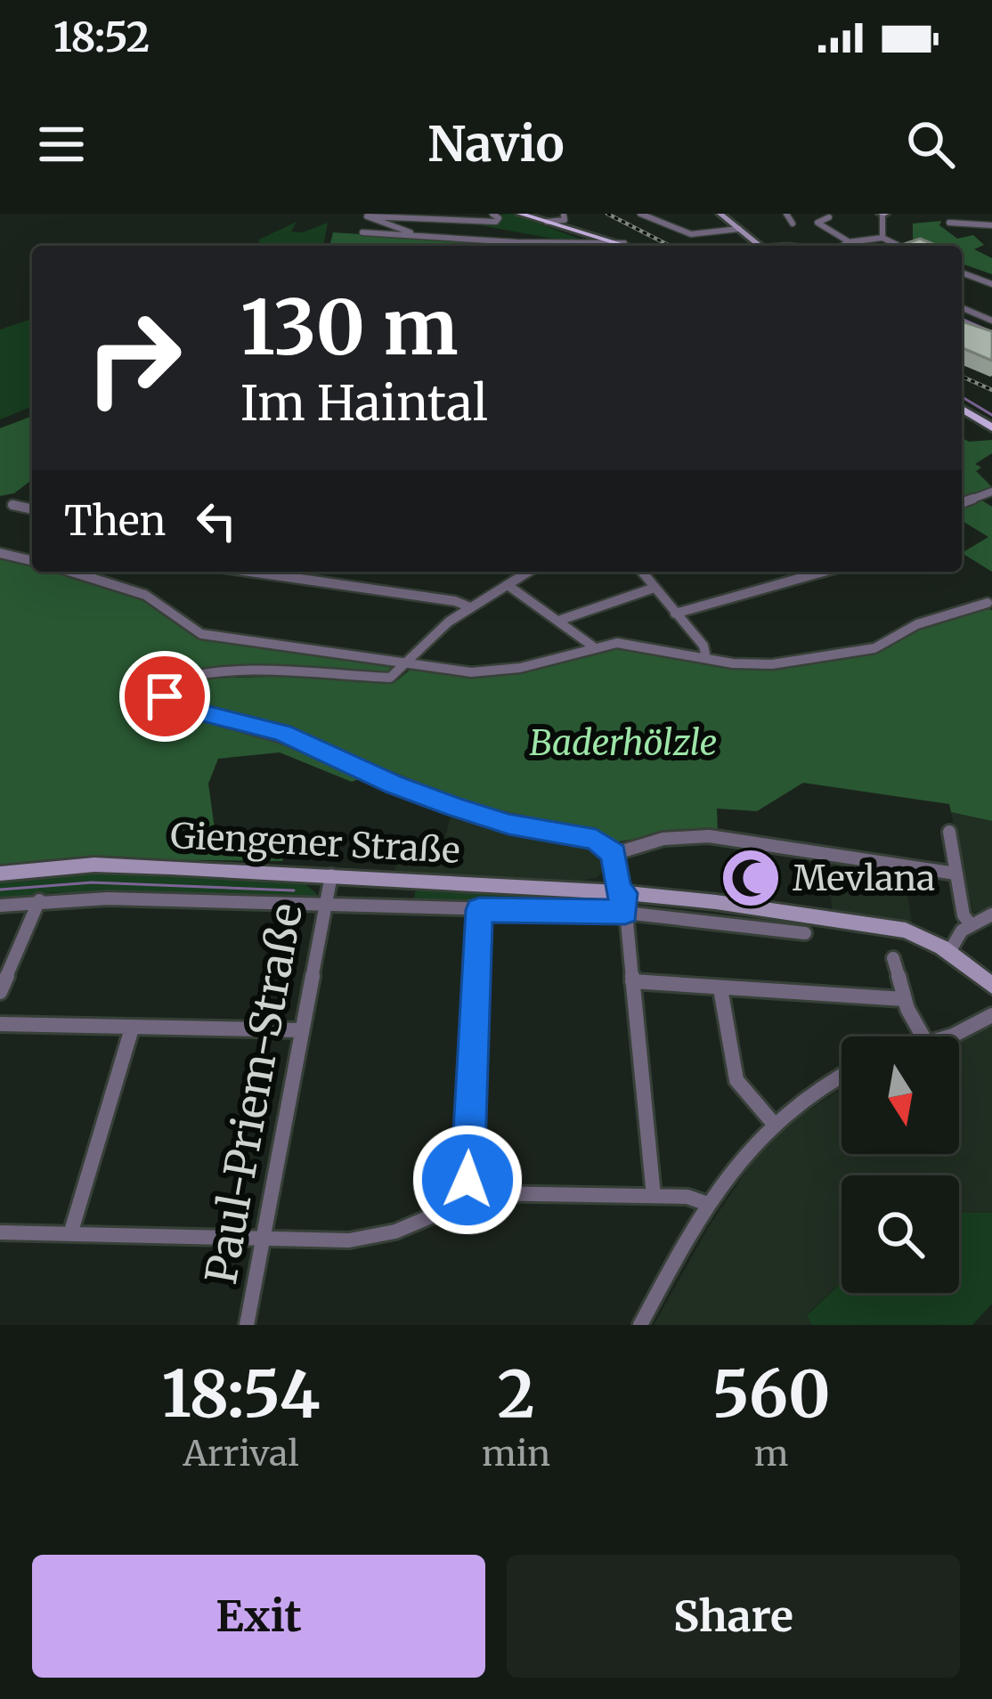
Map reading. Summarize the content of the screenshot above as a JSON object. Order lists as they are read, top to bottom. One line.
{"streets":{"main road":["Giengener Straße"],"street":["Paul-Priem-Straße"]},"crossings":[["Giengener Straße","Paul-Priem-Straße"]],"parks":["Baderhölzle"],"places":{"mosque":["Mevlana"]},"north":"bottom","page":{"status":"18:52","header":"Navio","turn":["130 m","Im Haintal"],"then":"Then","eta":["18:54","Arrival","2","min","560","m"],"buttons":["Exit","Share"]}}
